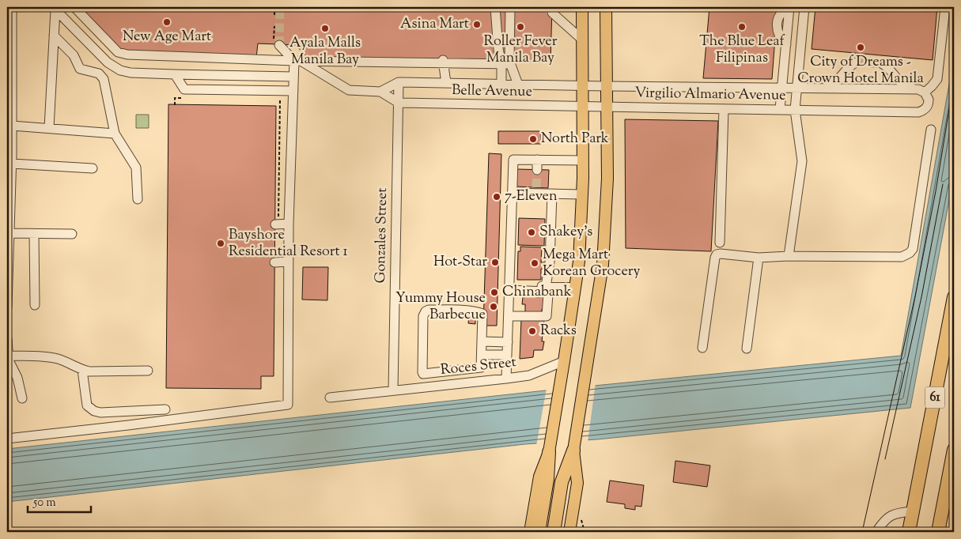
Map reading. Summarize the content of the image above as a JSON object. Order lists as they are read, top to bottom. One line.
{"streets":{"highway":["61"],"street":["Belle Avenue","Virgilio Almario Avenue","Gonzales Street","Roces Street"]},"crossings":[["Belle Avenue","Virgilio Almario Avenue"],["Belle Avenue","Gonzales Street"],["Gonzales Street","Roces Street"]],"places":["New Age Mart","Asina Mart","Roller Fever Manila Bay","The Blue Leaf Filipinas","Ayala Malls Manila Bay","City of Dreams - Crown Hotel Manila","North Park","7-Eleven","Shakey's","Bayshore Residential Resort 1","Hot-Star","Mega Mart Korean Grocery","Chinabank","Yummy House Barbecue","Racks"],"scale_bar":"50 m"}
